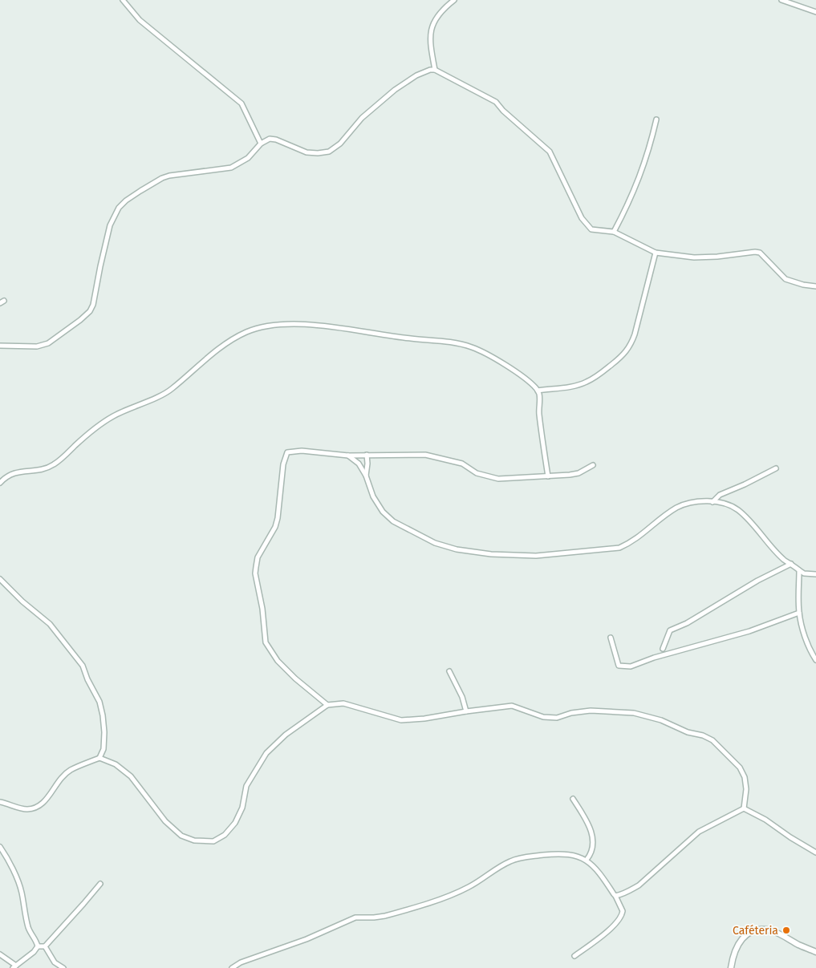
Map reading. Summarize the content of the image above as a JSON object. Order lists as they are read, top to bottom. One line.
{"places":["Caféteria"]}
